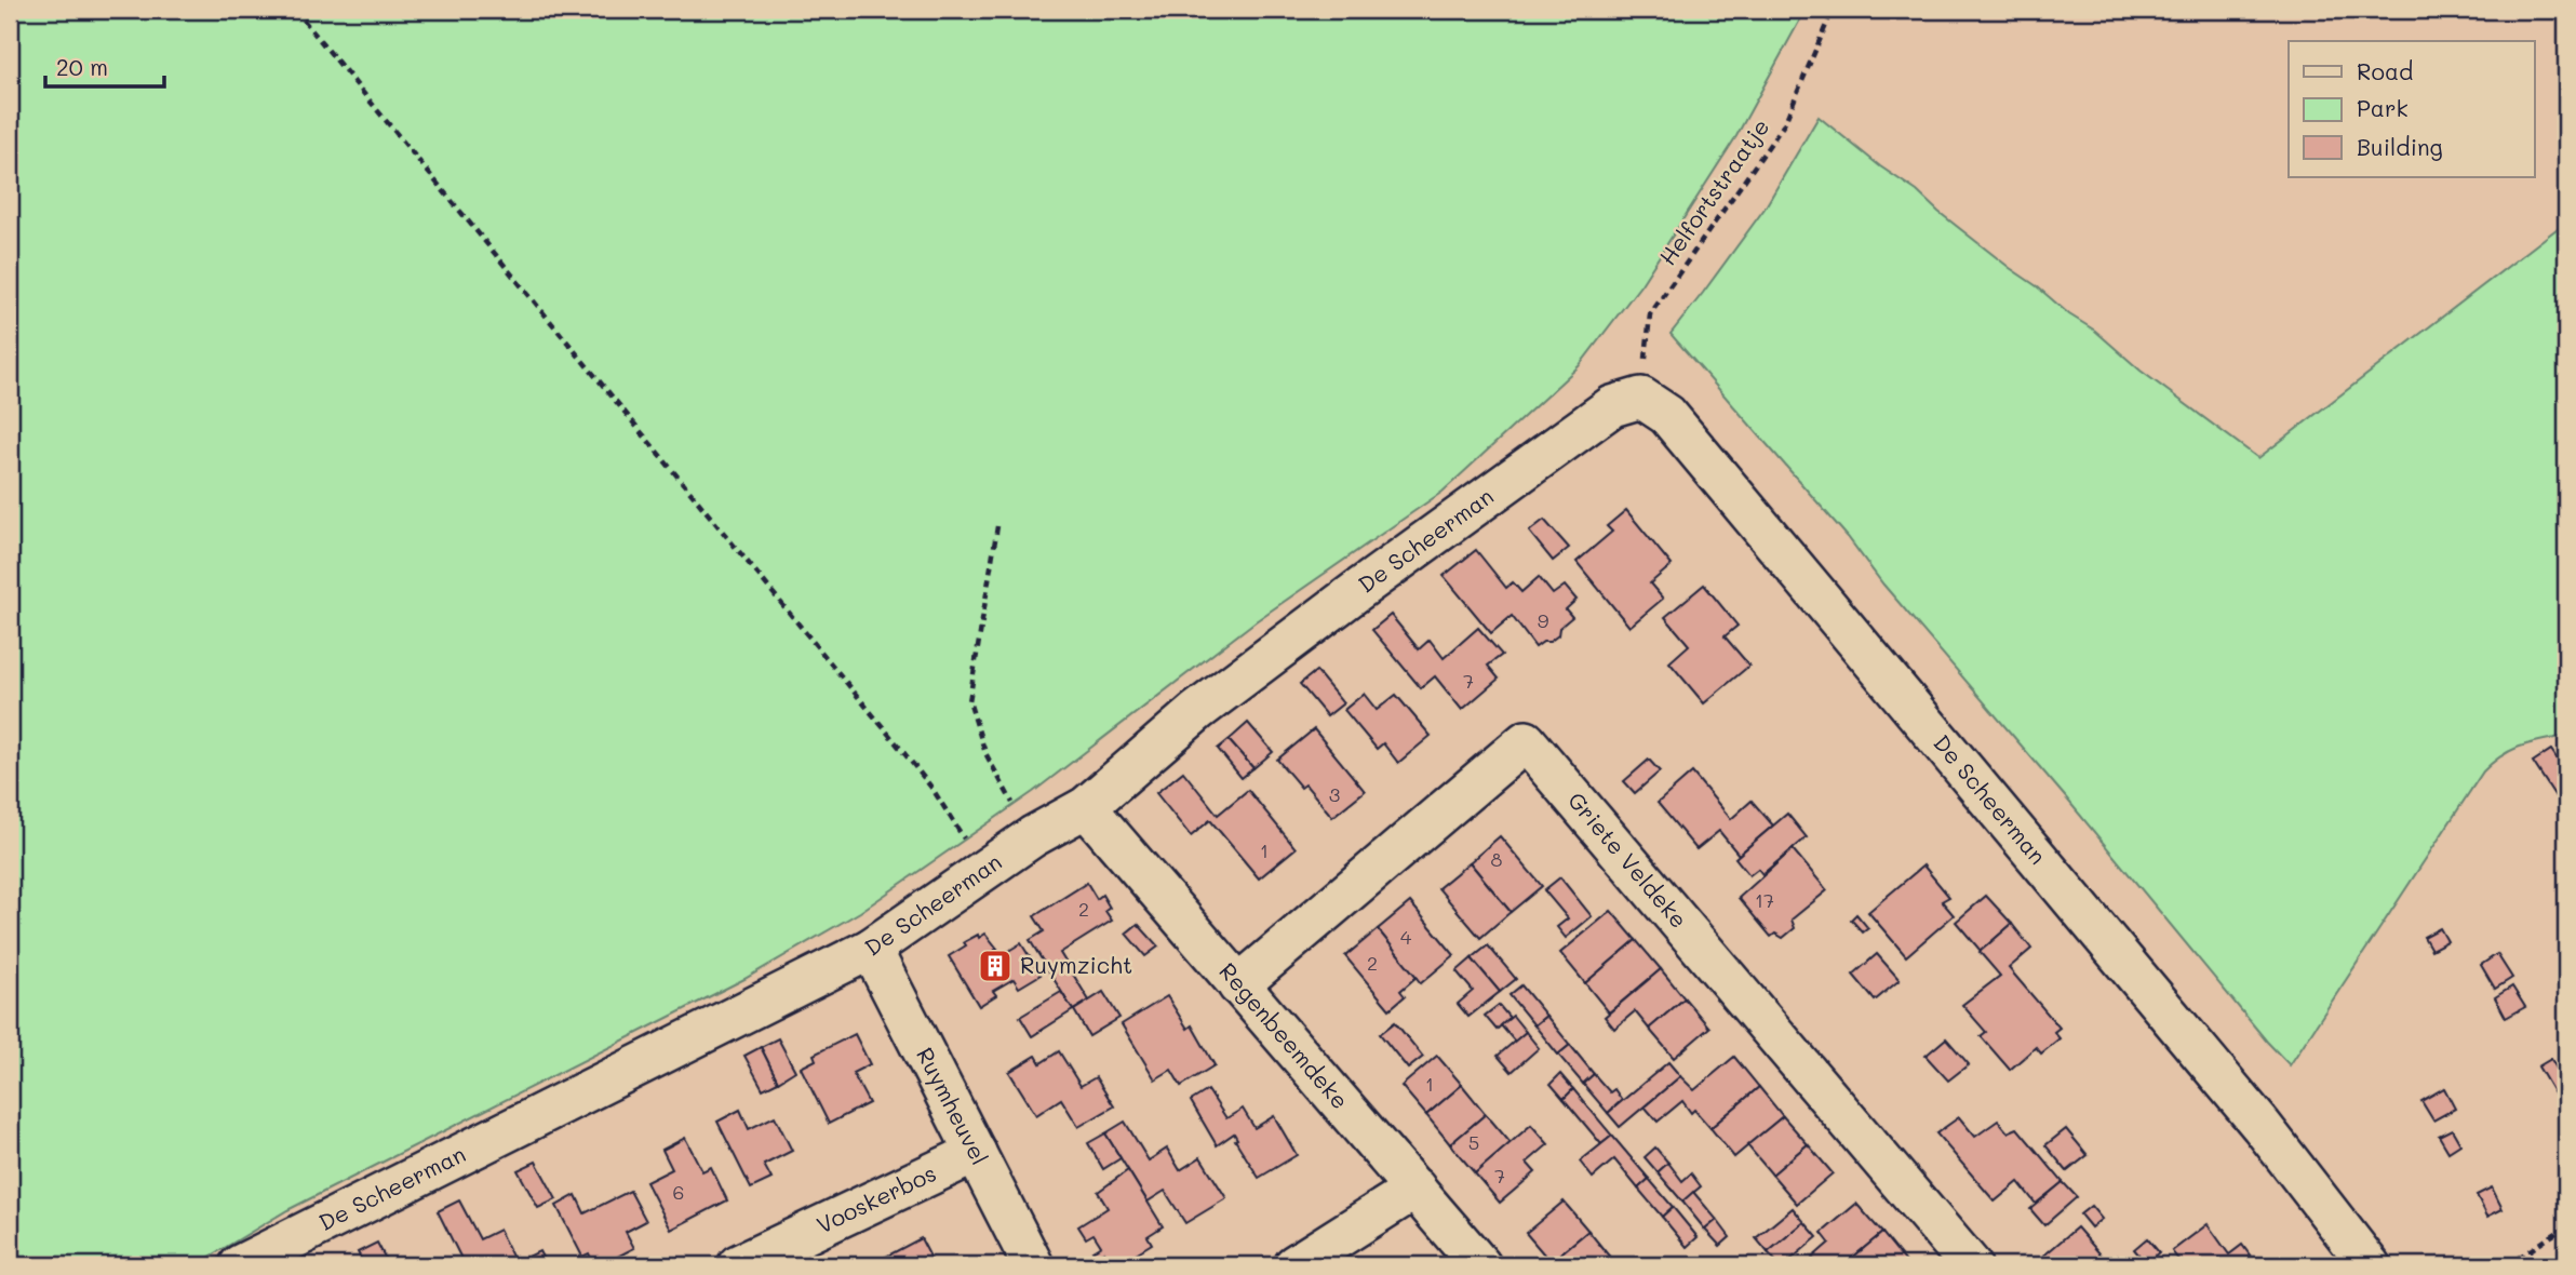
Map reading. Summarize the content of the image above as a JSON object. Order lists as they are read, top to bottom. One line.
{"streets":{"street":["De Scheerman","Griete Veldeke","Regenbeemdeke","Ruymheuvel","Vooskerbos"],"path":["Helfortstraatje"]},"crossings":[["Helfortstraatje","De Scheerman"],["De Scheerman","Regenbeemdeke"],["De Scheerman","Ruymheuvel"],["Griete Veldeke","Regenbeemdeke"],["Ruymheuvel","Vooskerbos"]],"places":{"building":["Ruymzicht"]},"house_numbers":["9","7","3","1","8","17","2","4","2","1","5","7","6"],"legend":["Road","Park","Building"],"scale_bar":"20 m"}
